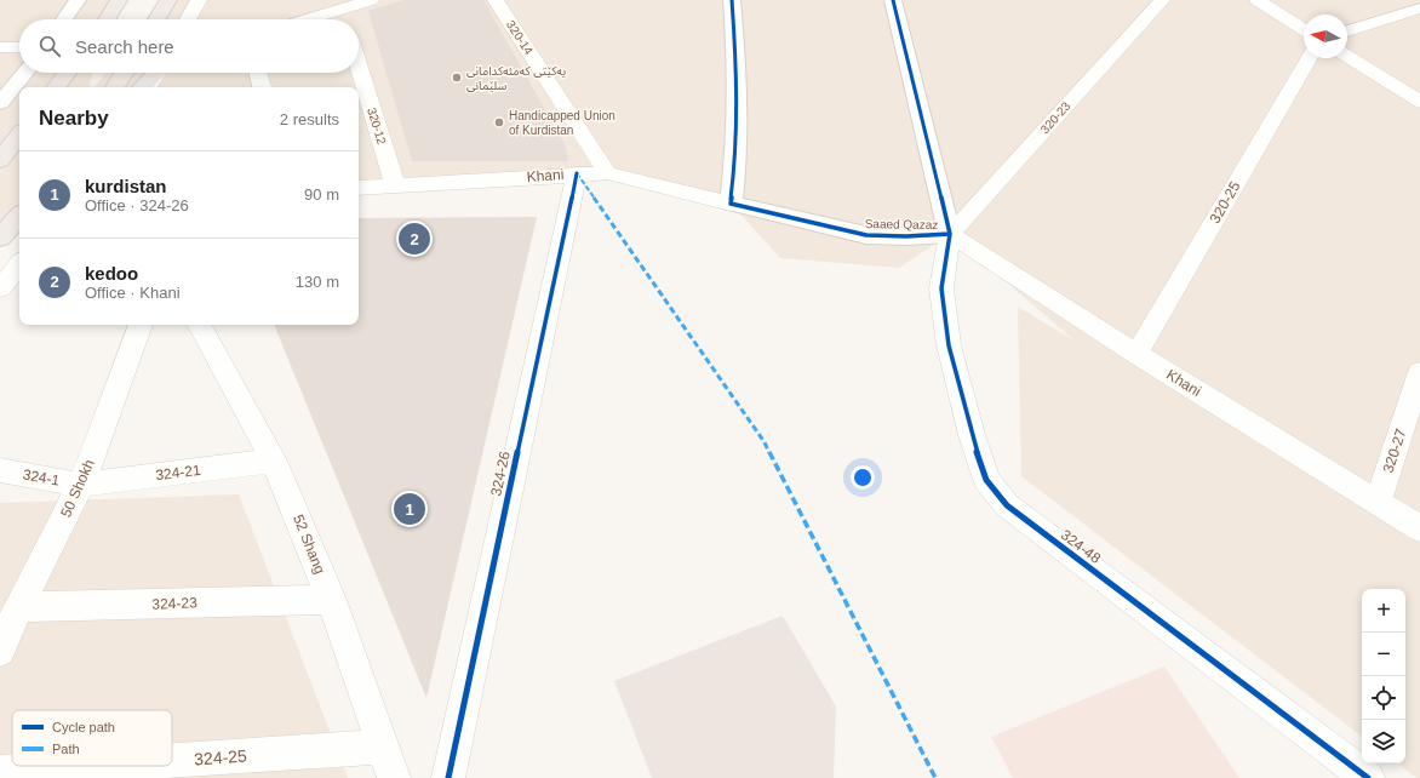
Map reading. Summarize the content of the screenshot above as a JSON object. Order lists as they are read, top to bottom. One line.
{"streets":{"street":["320-14","320-23","320-12","Khani","320-25","Saaed Qazaz","320-27","324-21","324-26","324-1","50 Shokh","52 Shang","324-48","324-23","324-25"]},"crossings":[["320-14","Khani"],["320-23","Khani"],["320-23","Saaed Qazaz"],["320-23","324-48"],["320-12","Khani"],["Khani","320-25"],["Khani","Saaed Qazaz"],["Khani","320-27"],["Khani","324-26"],["Khani","324-48"],["Saaed Qazaz","324-48"],["324-21","324-1"],["324-21","50 Shokh"],["324-21","52 Shang"],["324-1","50 Shokh"],["50 Shokh","324-23"],["52 Shang","324-23"],["52 Shang","324-25"]],"places":["یەکێتی کەمئەکدامانی سلێمانی","Handicapped Union of Kurdistan"],"legend":["Cycle path","Path"],"north":"left","page":{"search":"Search here","heading":["Nearby","2 results"],"list":[{"mark":"1","name":"kurdistan","note":"Office · 324-26","value":"90 m"},{"mark":"2","name":"kedoo","note":"Office · Khani","value":"130 m"}],"pins":["2","1"],"map_buttons":["+","−"]}}
